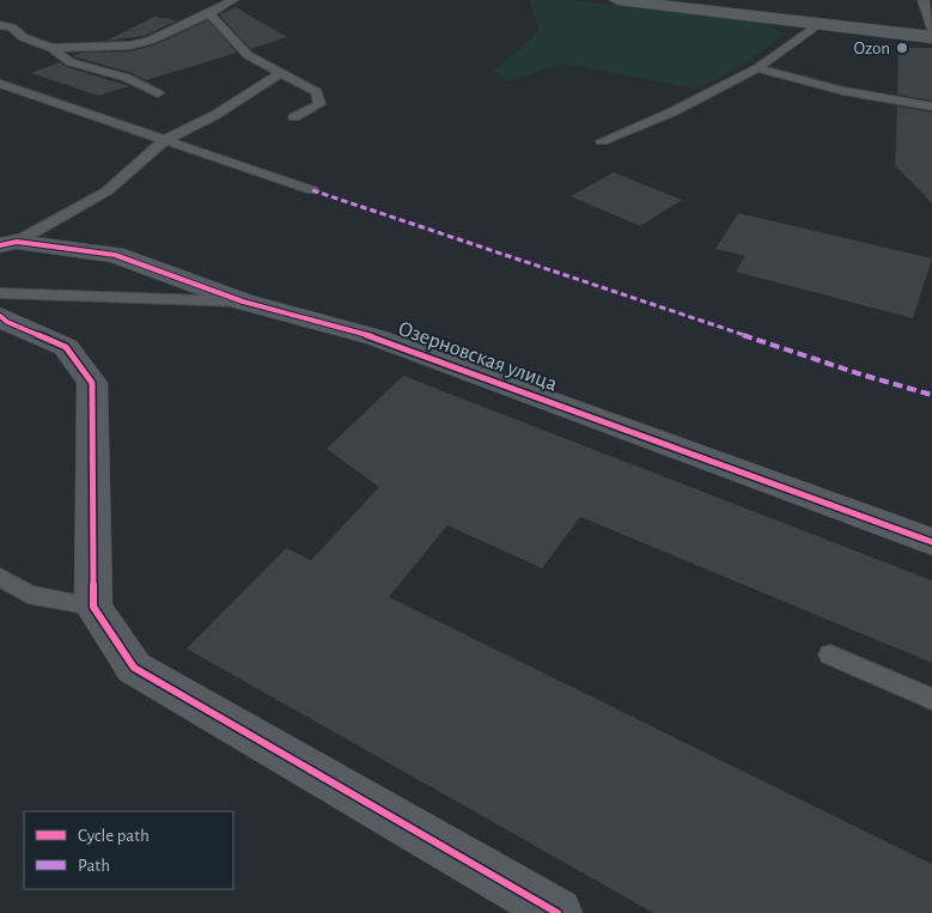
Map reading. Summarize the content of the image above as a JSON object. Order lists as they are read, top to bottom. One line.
{"streets":{"street":["Озерновская улица"]},"places":["Ozon"],"legend":["Cycle path","Path"]}
